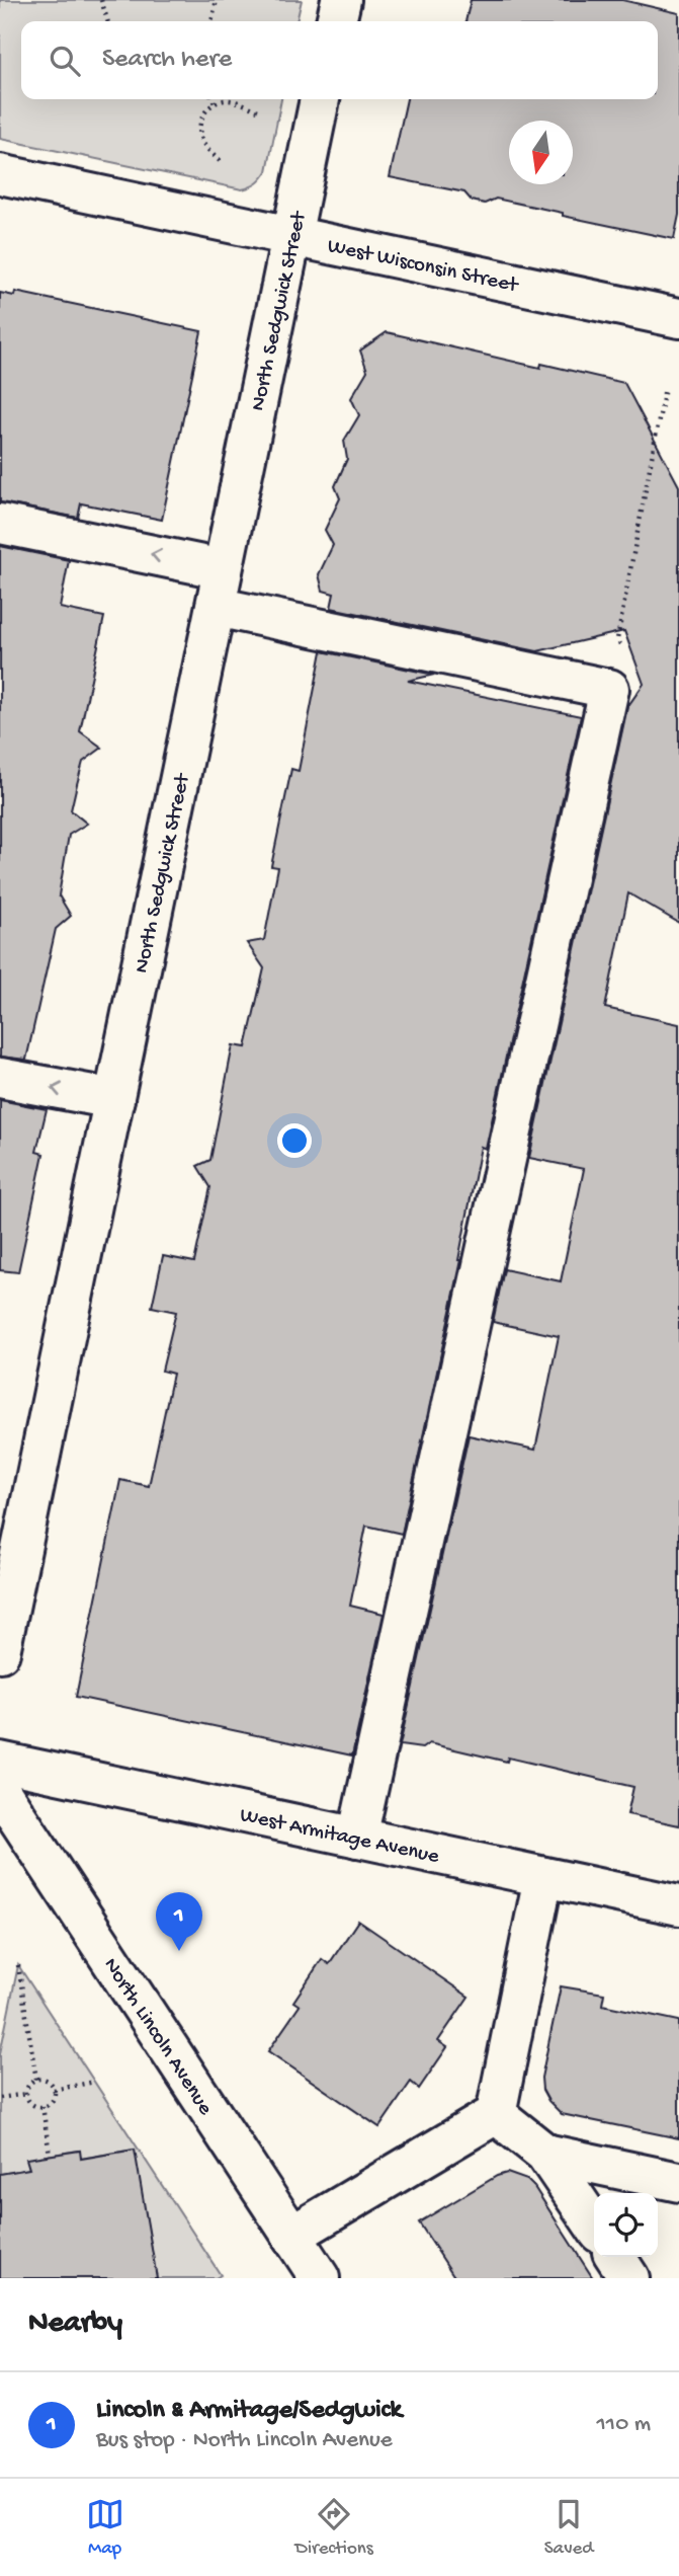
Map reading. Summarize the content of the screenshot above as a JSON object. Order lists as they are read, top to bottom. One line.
{"streets":{"street":["West Wisconsin Street","North Sedgwick Street","West Armitage Avenue","North Lincoln Avenue"]},"crossings":[["West Wisconsin Street","North Sedgwick Street"]],"north":"bottom","page":{"search":"Search here","pins":"1","heading":"Nearby","list":[{"mark":"1","name":"Lincoln & Armitage/Sedgwick","note":"Bus stop · North Lincoln Avenue","value":"110 m"}],"nav":["Map","Directions","Saved"]}}
